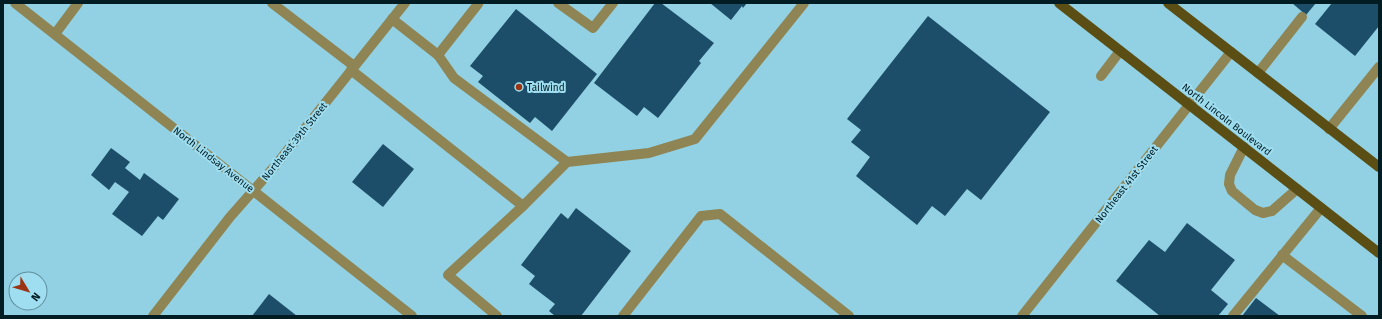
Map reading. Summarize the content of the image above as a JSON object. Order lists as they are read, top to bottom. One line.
{"streets":{"main road":["North Lincoln Boulevard"],"street":["Northeast 39th Street","North Lindsay Avenue","Northeast 41st Street"]},"crossings":[["North Lincoln Boulevard","Northeast 41st Street"],["Northeast 39th Street","North Lindsay Avenue"]],"places":["Tailwind"],"north":"bottom right"}
